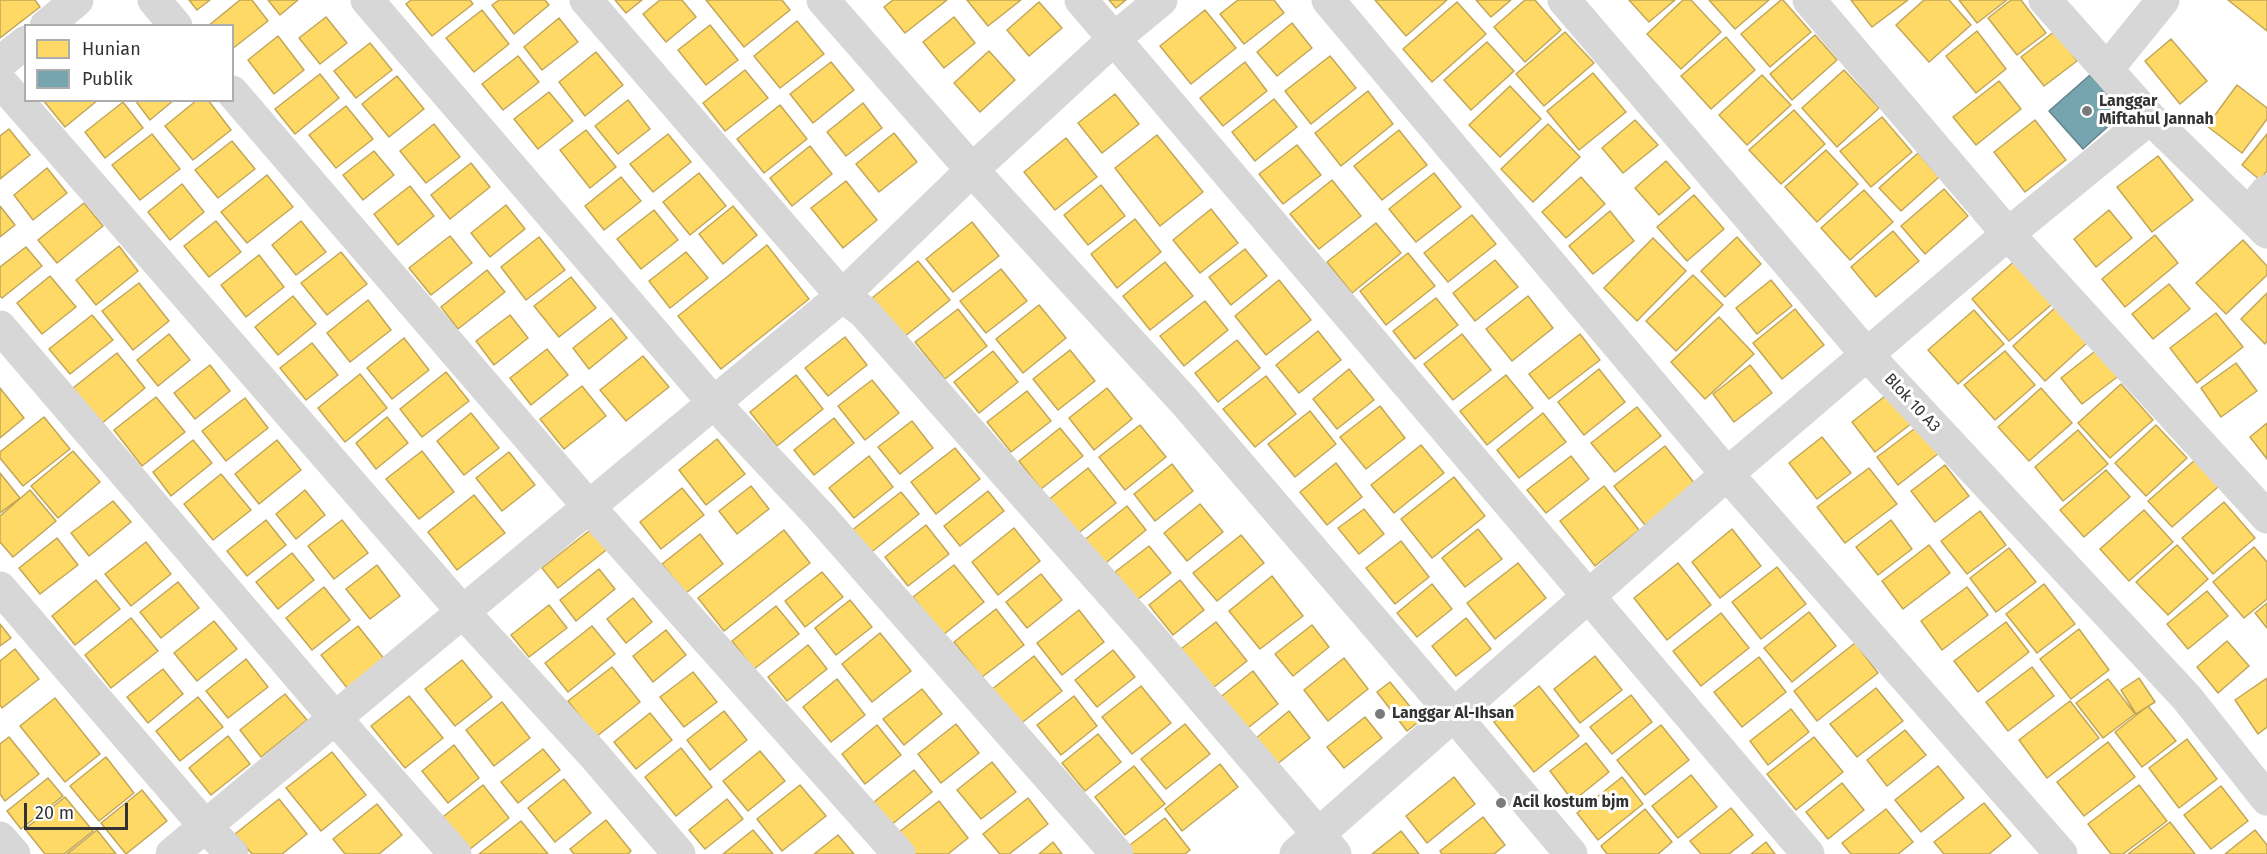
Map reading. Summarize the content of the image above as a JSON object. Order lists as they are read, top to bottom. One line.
{"streets":{"street":["Blok 10 A3"]},"places":["Langgar Miftahul Jannah","Langgar Al-Ihsan","Acil kostum bjm"],"legend":["Hunian","Publik"],"scale_bar":"20 m"}
